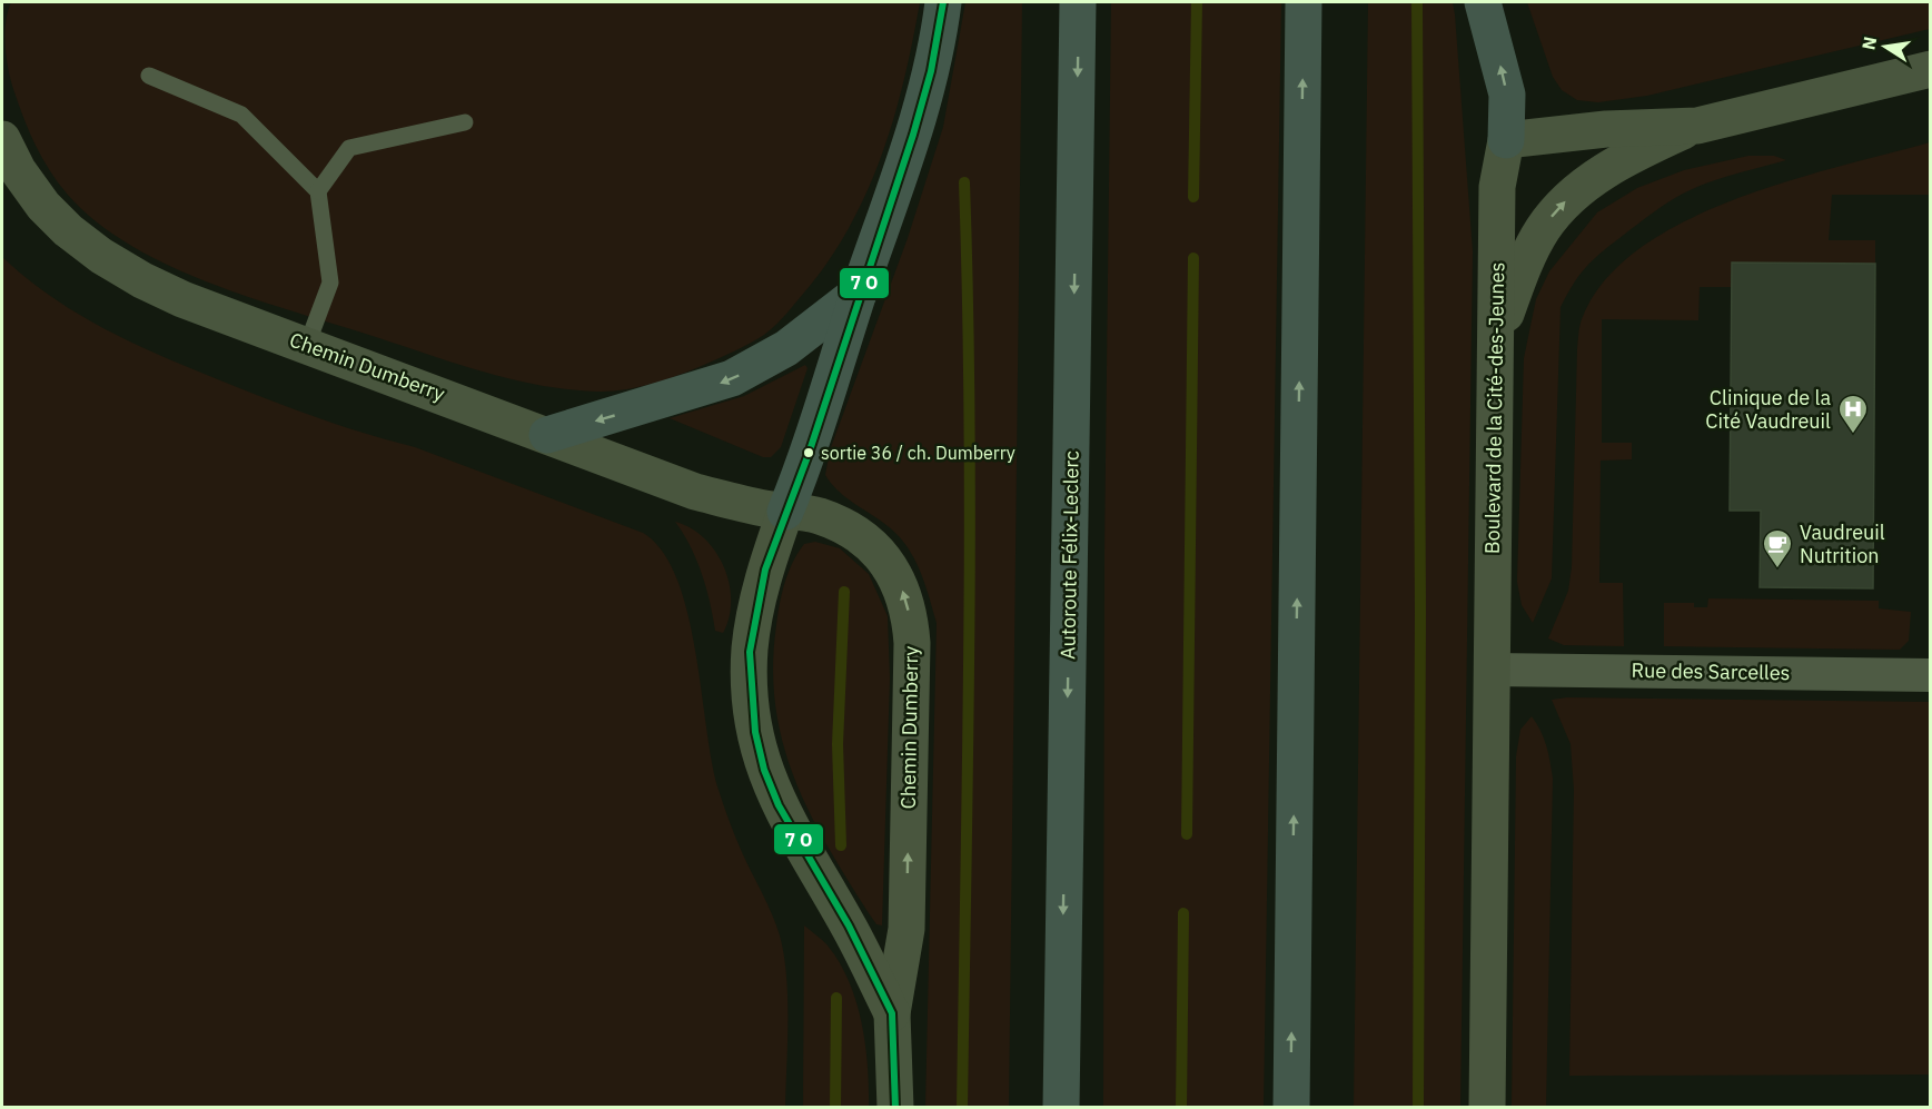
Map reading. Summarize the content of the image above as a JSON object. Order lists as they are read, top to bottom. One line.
{"streets":{"highway":["Autoroute Félix-Leclerc"],"street":["Chemin Dumberry","Boulevard de la Cité-des-Jeunes","Rue des Sarcelles"]},"crossings":[["Boulevard de la Cité-des-Jeunes","Rue des Sarcelles"]],"places":{"hospital":["Clinique de la Cité Vaudreuil"],"other":["sortie 36 / ch. Dumberry"],"cafe":["Vaudreuil Nutrition"]},"north":"left"}
